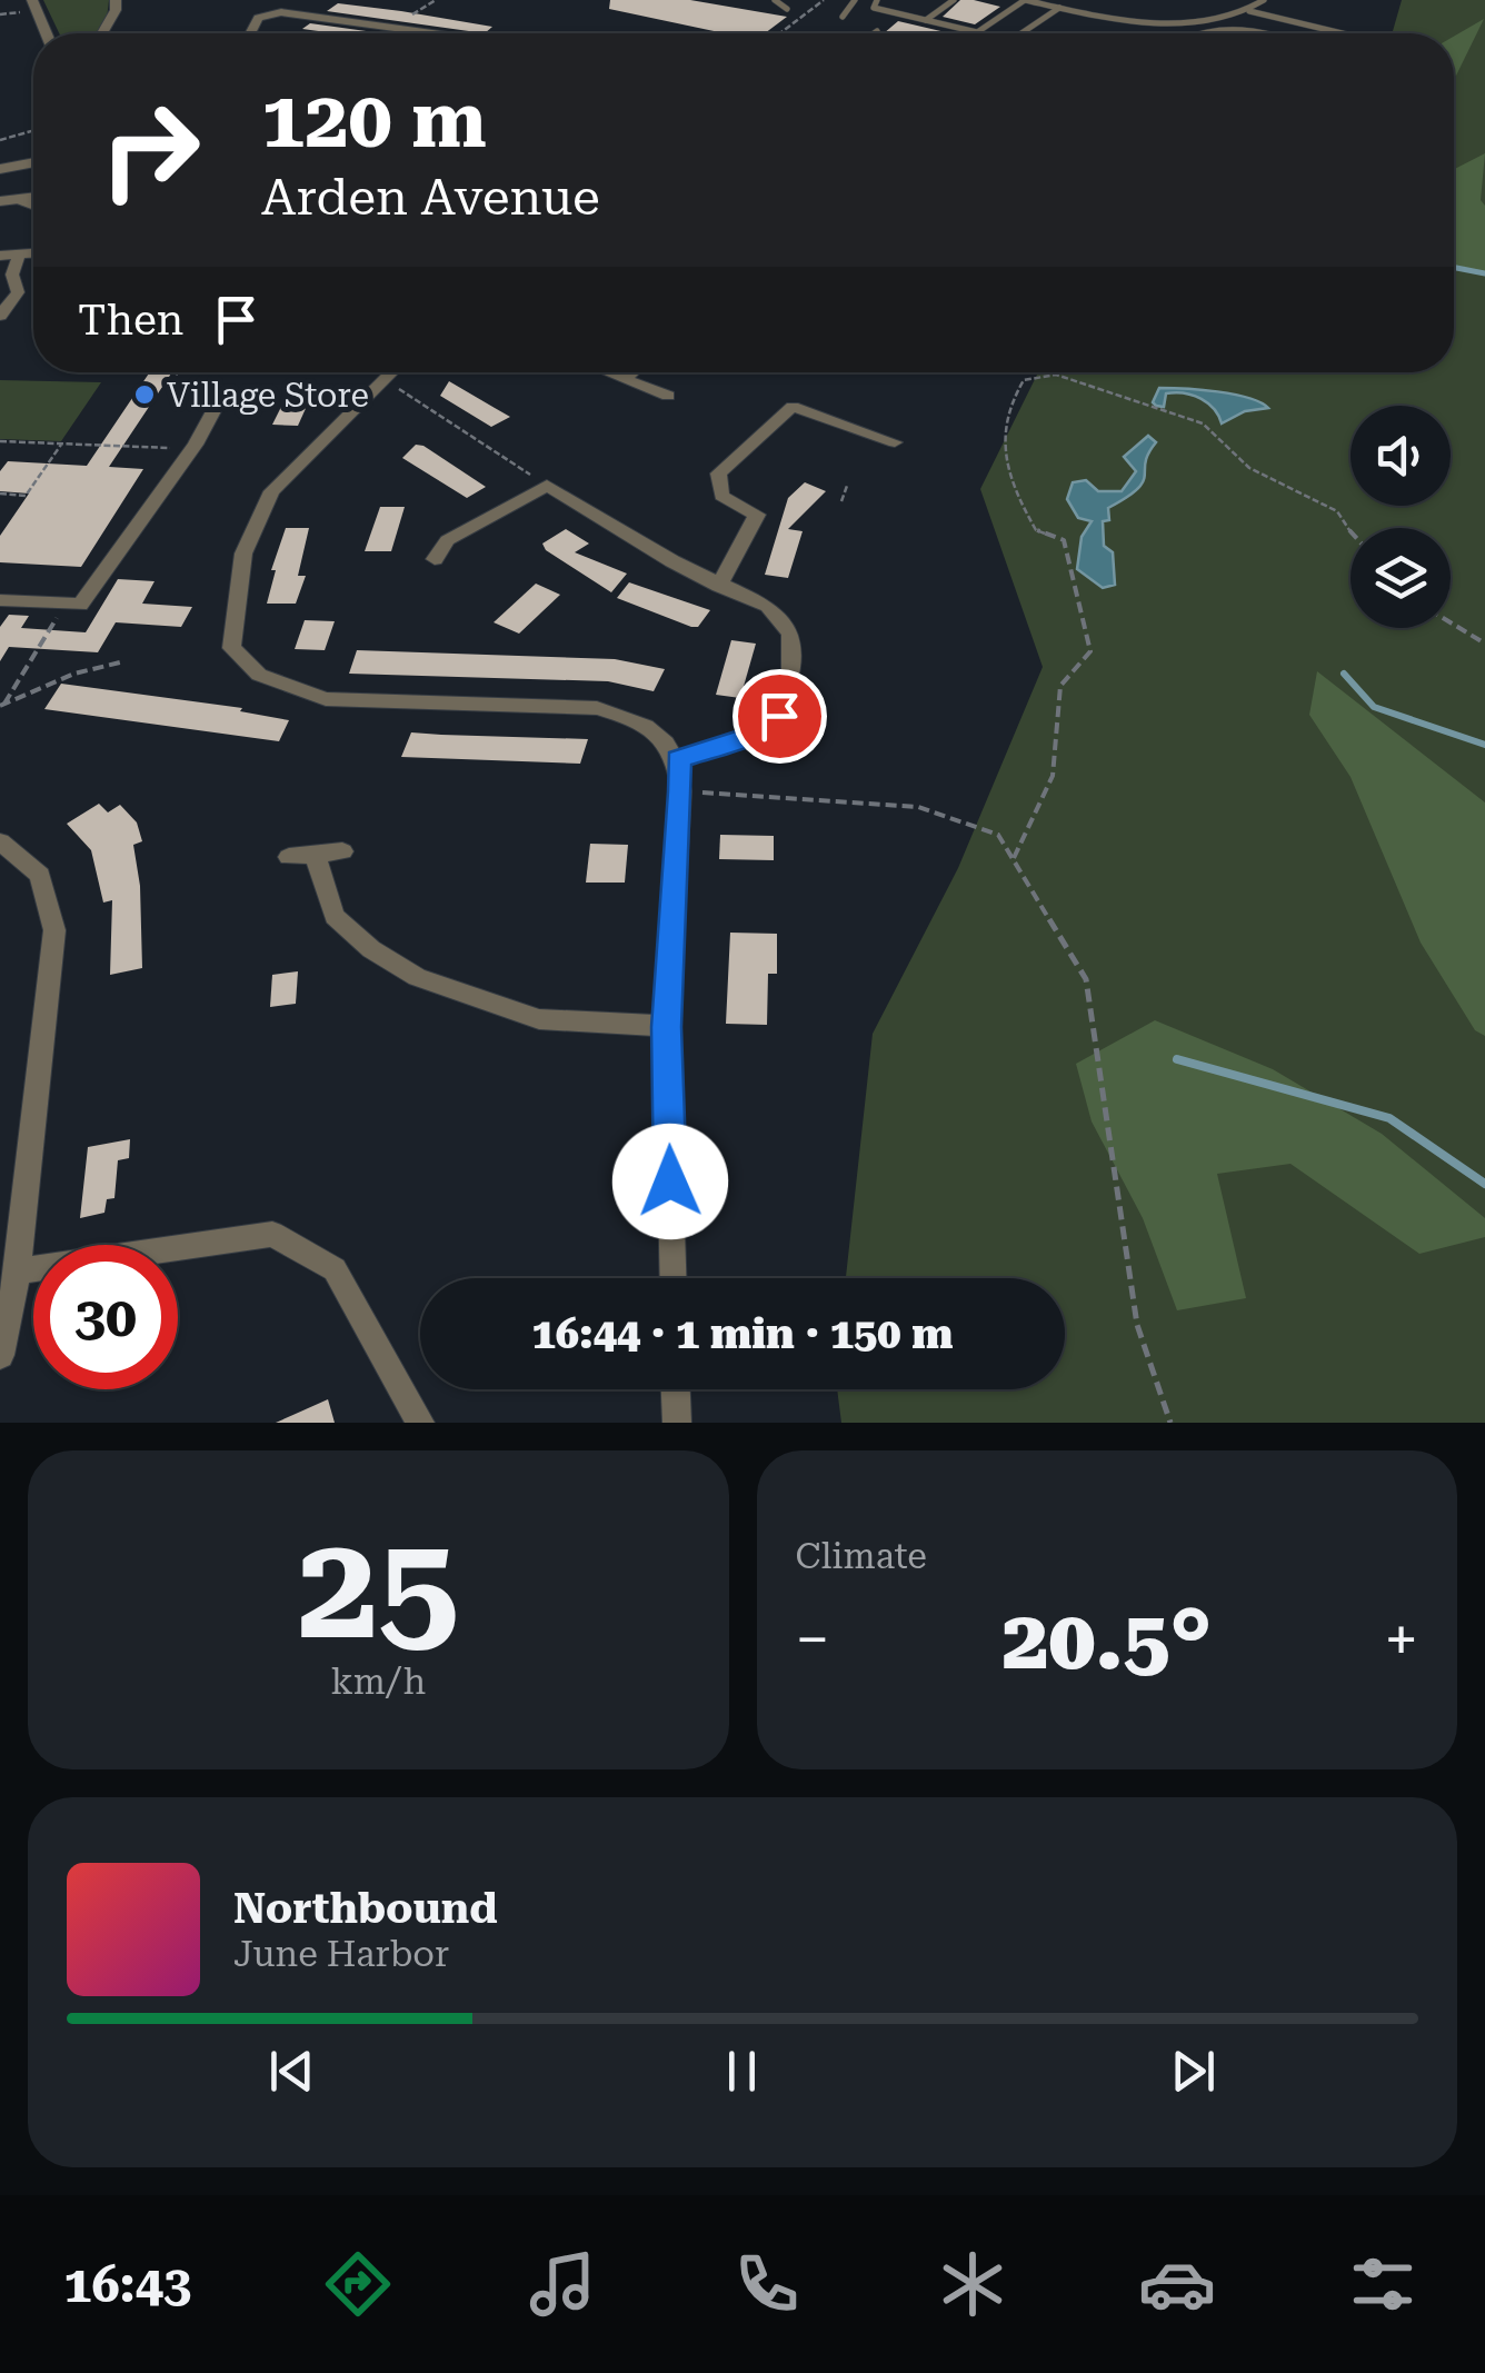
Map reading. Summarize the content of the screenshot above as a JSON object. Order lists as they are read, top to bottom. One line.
{"places":["Village Store"],"page":{"turn":["120 m","Arden Avenue"],"then":"Then","limit":"30","trip":"16:44 · 1 min · 150 m","tile":[["25","km/h"],"Climate"],"heat":["−","20.5°","+"],"song":["Northbound","June Harbor"],"tabs":"16:43"}}
